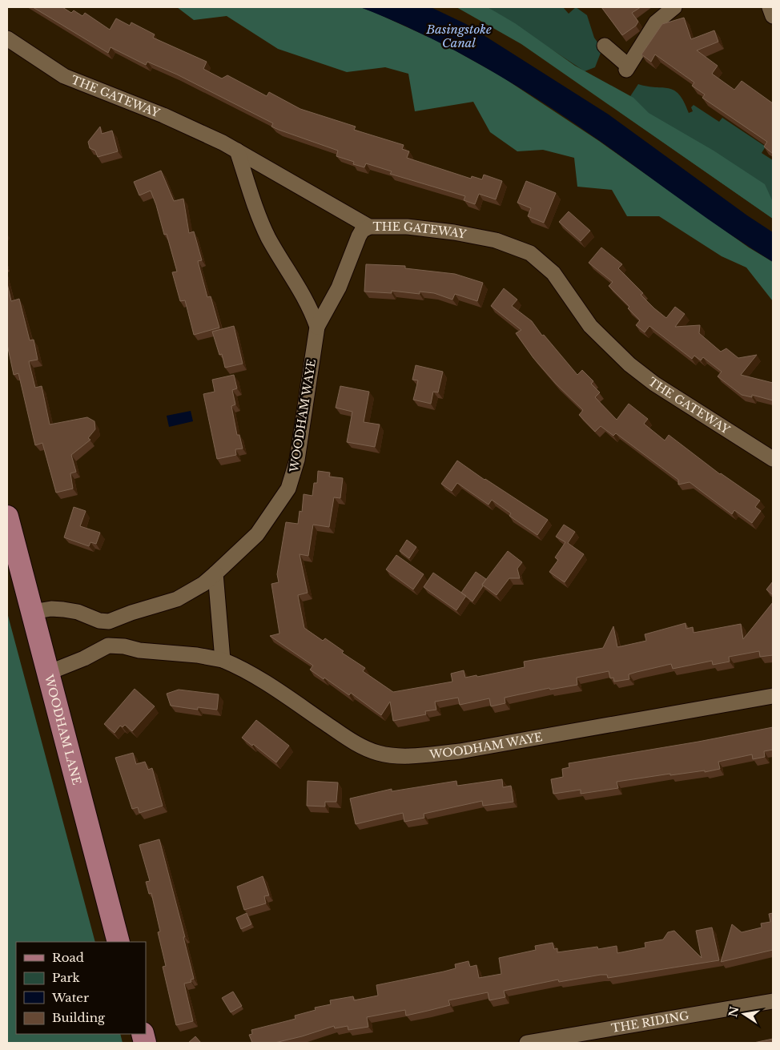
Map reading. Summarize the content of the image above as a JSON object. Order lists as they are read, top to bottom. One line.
{"streets":{"main road":["WOODHAM LANE"],"street":["THE GATEWAY","WOODHAM WAYE","THE RIDING"]},"crossings":[["THE GATEWAY","WOODHAM WAYE"]],"water":["Basingstoke Canal"],"legend":["Road","Park","Water","Building"],"north":"left"}
